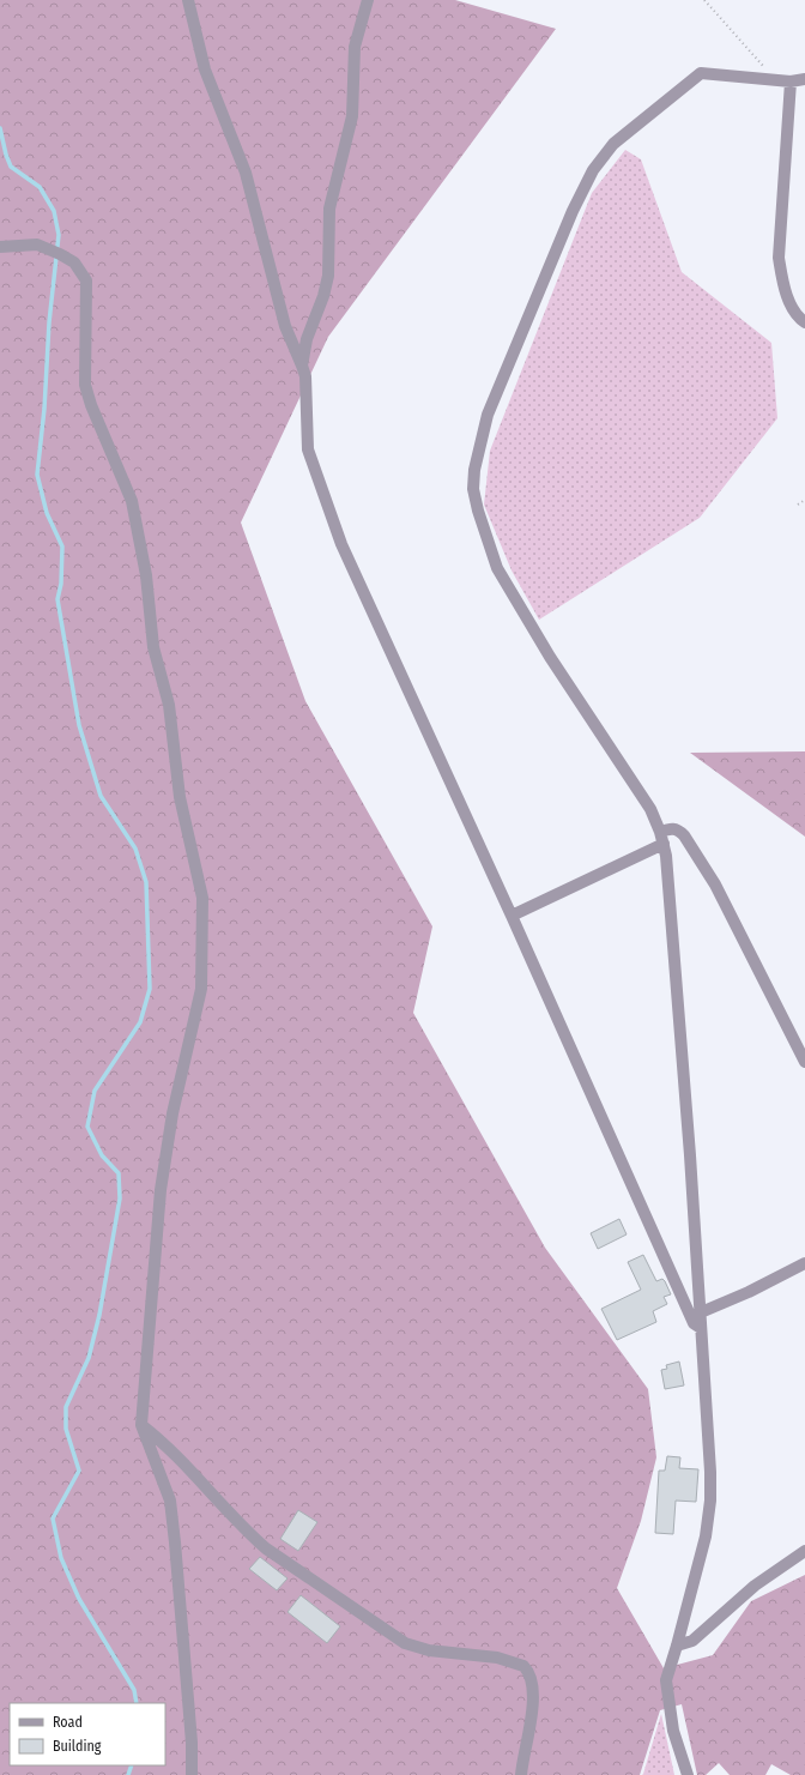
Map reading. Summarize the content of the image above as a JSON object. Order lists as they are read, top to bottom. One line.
{"legend":["Road","Building"]}
